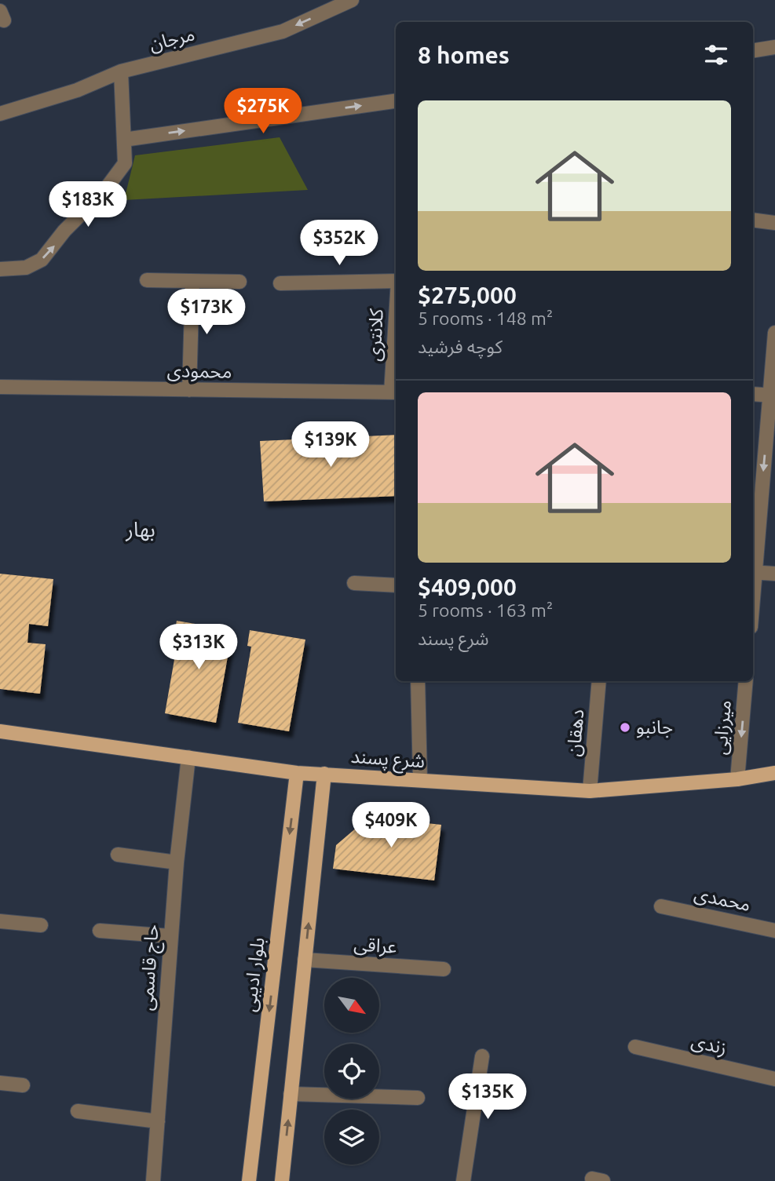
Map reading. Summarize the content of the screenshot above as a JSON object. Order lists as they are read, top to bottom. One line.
{"streets":{"main road":["شرع پسند","بلوار ادیبی"],"street":["مرجان","کلانتری","محمودی","میرزایی","دهقان","محمدی","عراقی","حاج قاسمی","زندی"]},"crossings":[["کلانتری","محمودی"],["میرزایی","شرع پسند"],["دهقان","شرع پسند"],["شرع پسند","حاج قاسمی"],["شرع پسند","بلوار ادیبی"]],"one_way":["میرزایی"],"districts":["بهار"],"places":["جانبو"],"north":"bottom right","page":{"heading":"8 homes","price":["$275K","$183K","$352K","$173K","$139K","$313K","$409K","$135K"],"list":[{"name":"$275,000","note":"5 rooms · 148 m² · كوچه فرشيد"},{"name":"$409,000","note":"5 rooms · 163 m² · شرع پسند"}]}}
